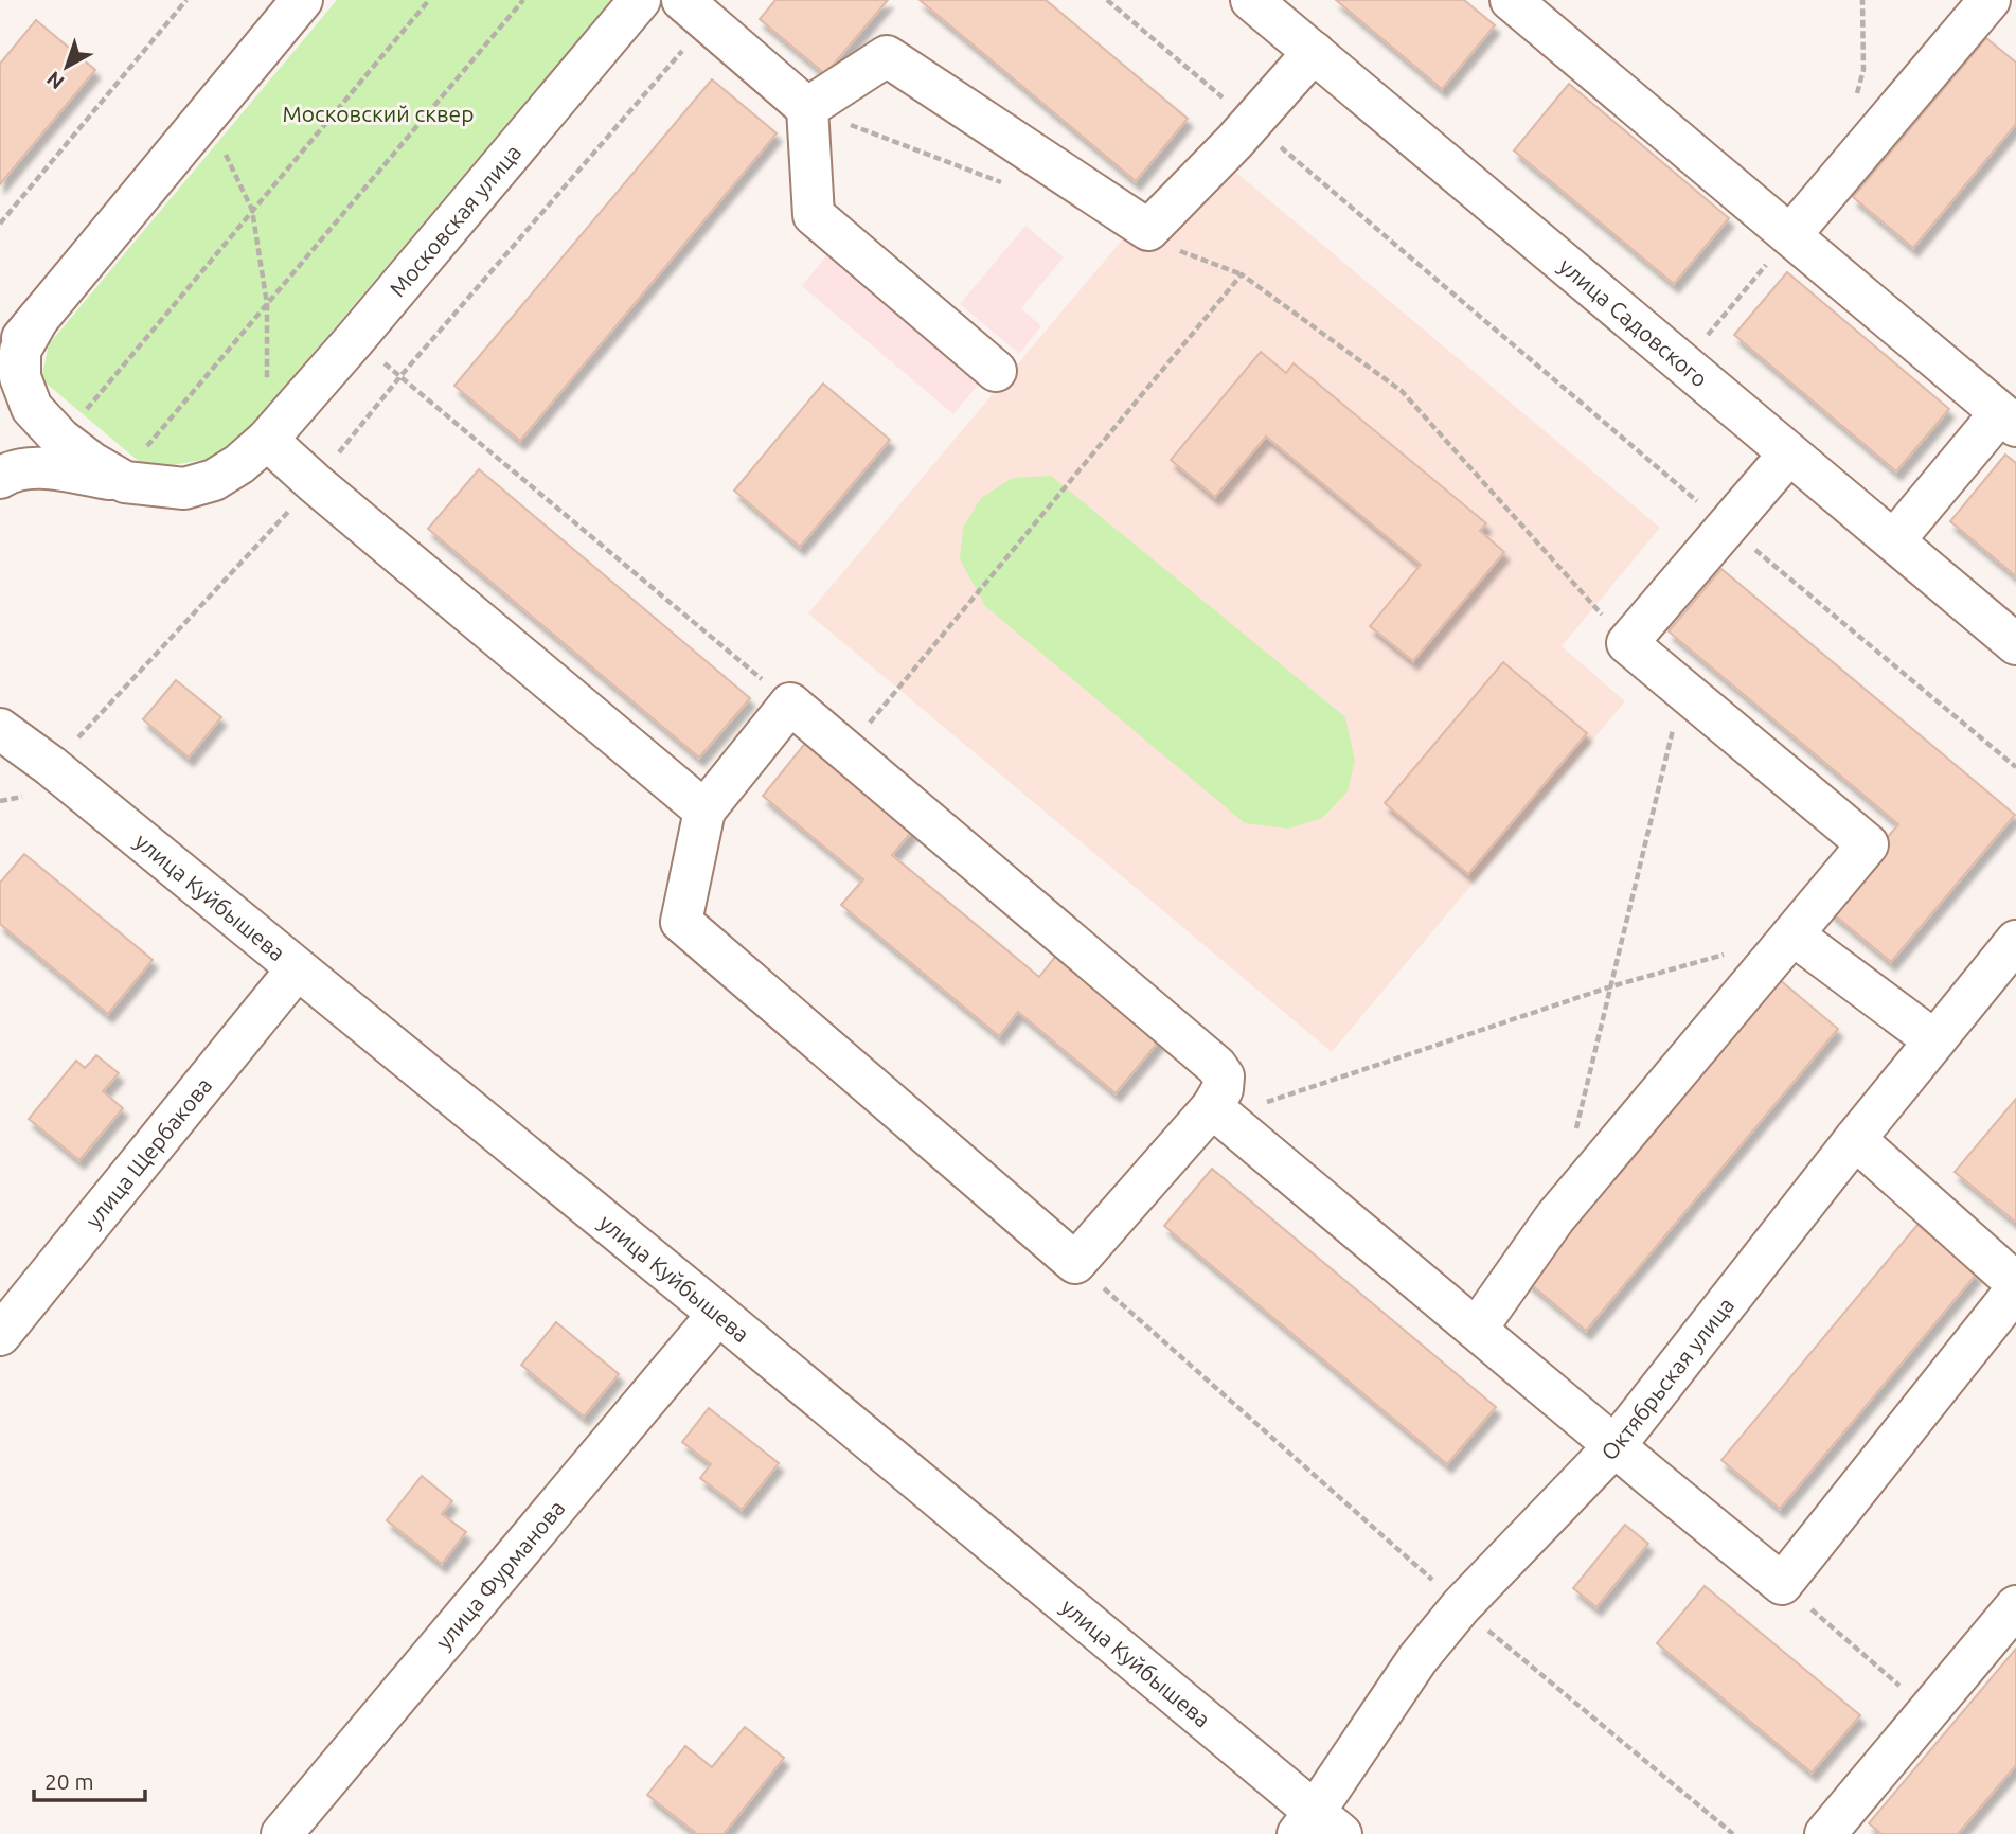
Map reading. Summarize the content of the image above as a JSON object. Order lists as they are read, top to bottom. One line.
{"streets":{"street":["Московская улица","улица Садовского","улица Куйбышева","улица Щербакова","Октябрьская улица","улица Фурманова"]},"crossings":[["улица Куйбышева","улица Щербакова"],["улица Куйбышева","Октябрьская улица"],["улица Куйбышева","улица Фурманова"]],"parks":["Московский сквер"],"scale_bar":"20 m","north":"bottom left"}
